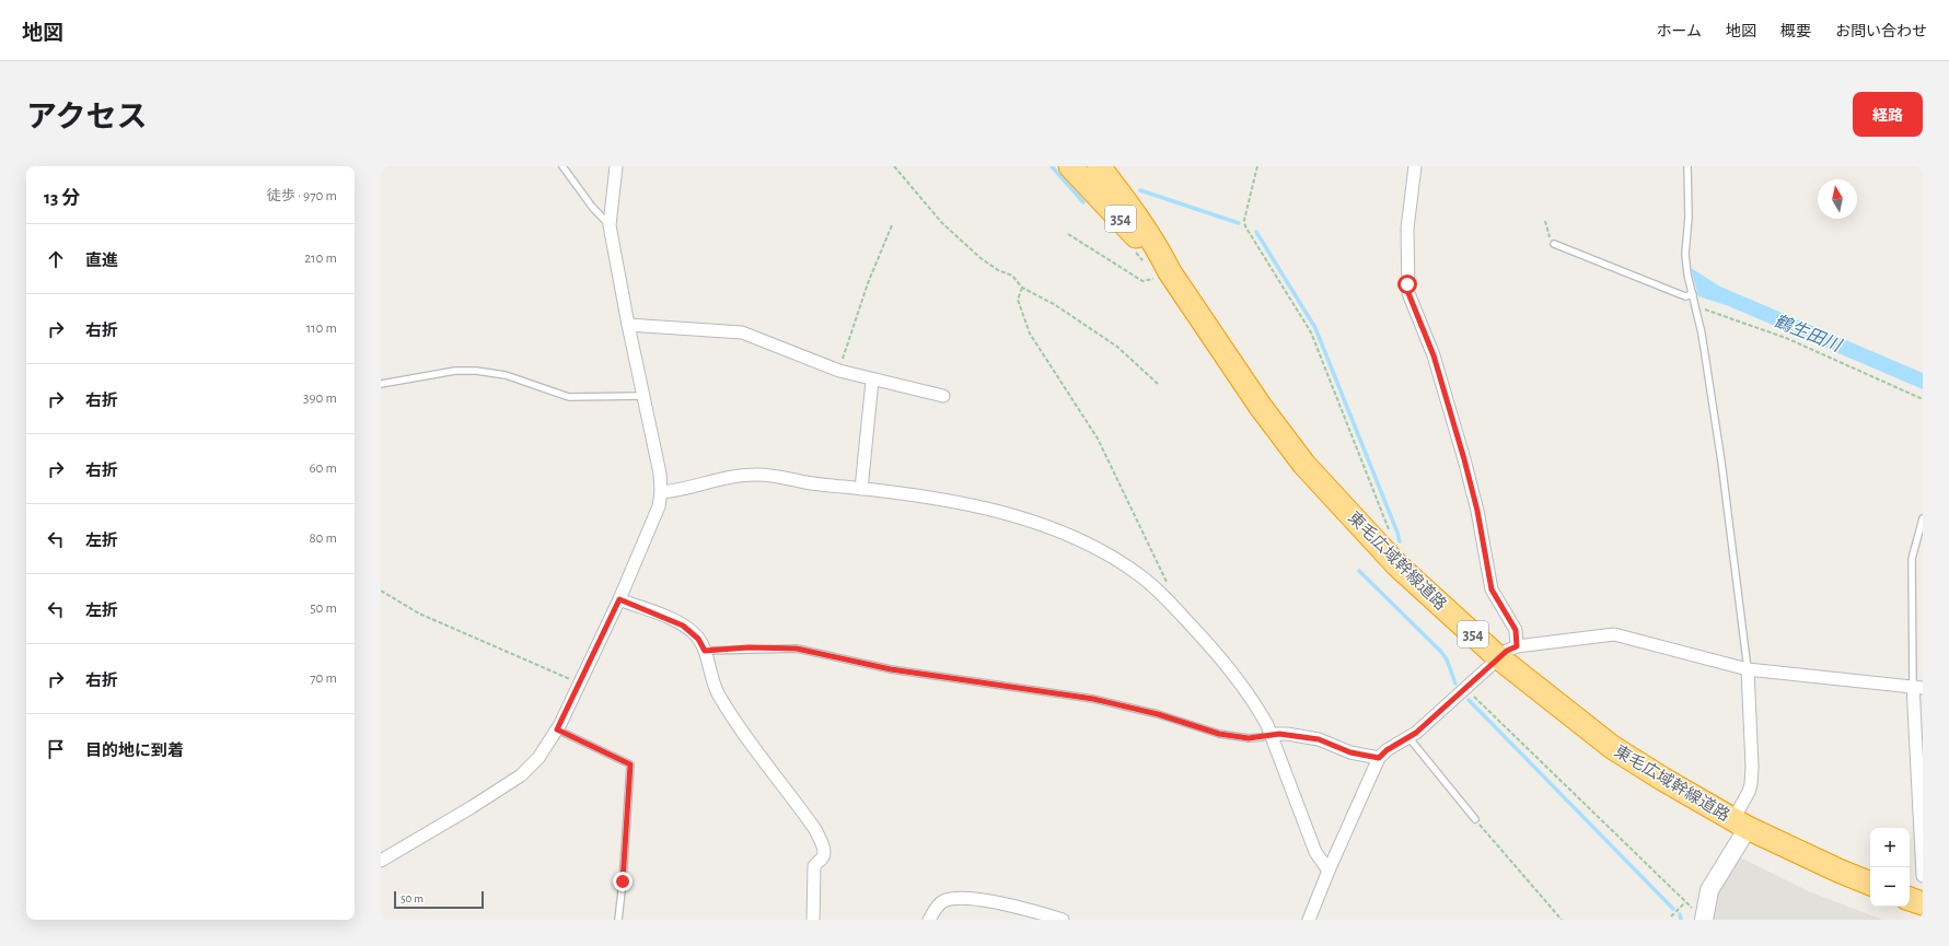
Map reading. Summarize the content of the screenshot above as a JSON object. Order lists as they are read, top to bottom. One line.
{"streets":{"highway":["354","東毛広域幹線道路"]},"water":["鶴生田川"],"scale_bar":"50 m","north":"top","page":{"header":"地図","nav":["ホーム","地図","概要","お問い合わせ"],"title":"アクセス","buttons":"経路","heading":["13 分","徒歩 · 970 m"],"list":[["直進","210 m"],["右折","110 m"],["右折","390 m"],["右折","60 m"],["左折","80 m"],["左折","50 m"],["右折","70 m"],"目的地に到着"],"map_buttons":["+","−"],"scale":"50 m"}}
